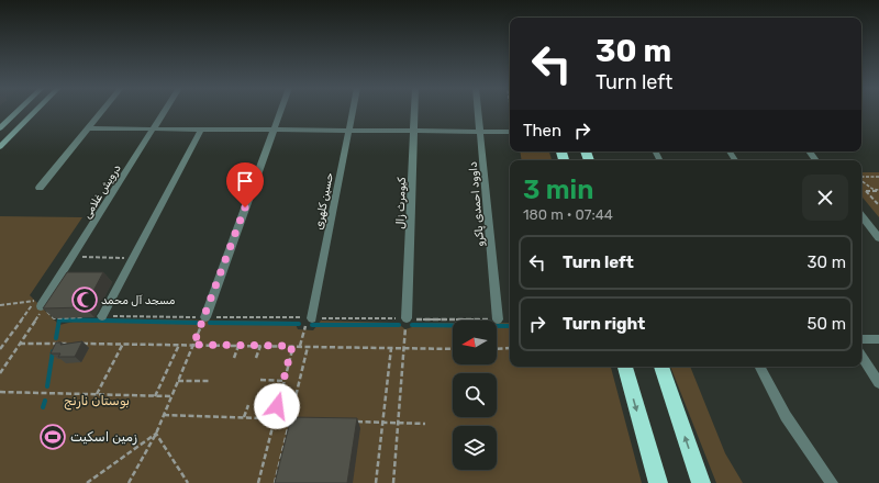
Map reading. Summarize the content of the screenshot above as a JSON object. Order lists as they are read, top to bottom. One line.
{"streets":{"street":["درویش غلامی","حسین کلهری","کیومرث زال","داوود احمدی پاکرو"]},"parks":["بوستان نارنج"],"places":{"mosque":["مسجد آل محمد"],"sports":["زمین اسکیت"]},"north":"left","page":{"turn":["30 m","Turn left"],"then":"Then","heading":["3 min","180 m · 07:44"],"list":[{"name":"Turn left","value":"30 m"},{"name":"Turn right","value":"50 m"}]}}
